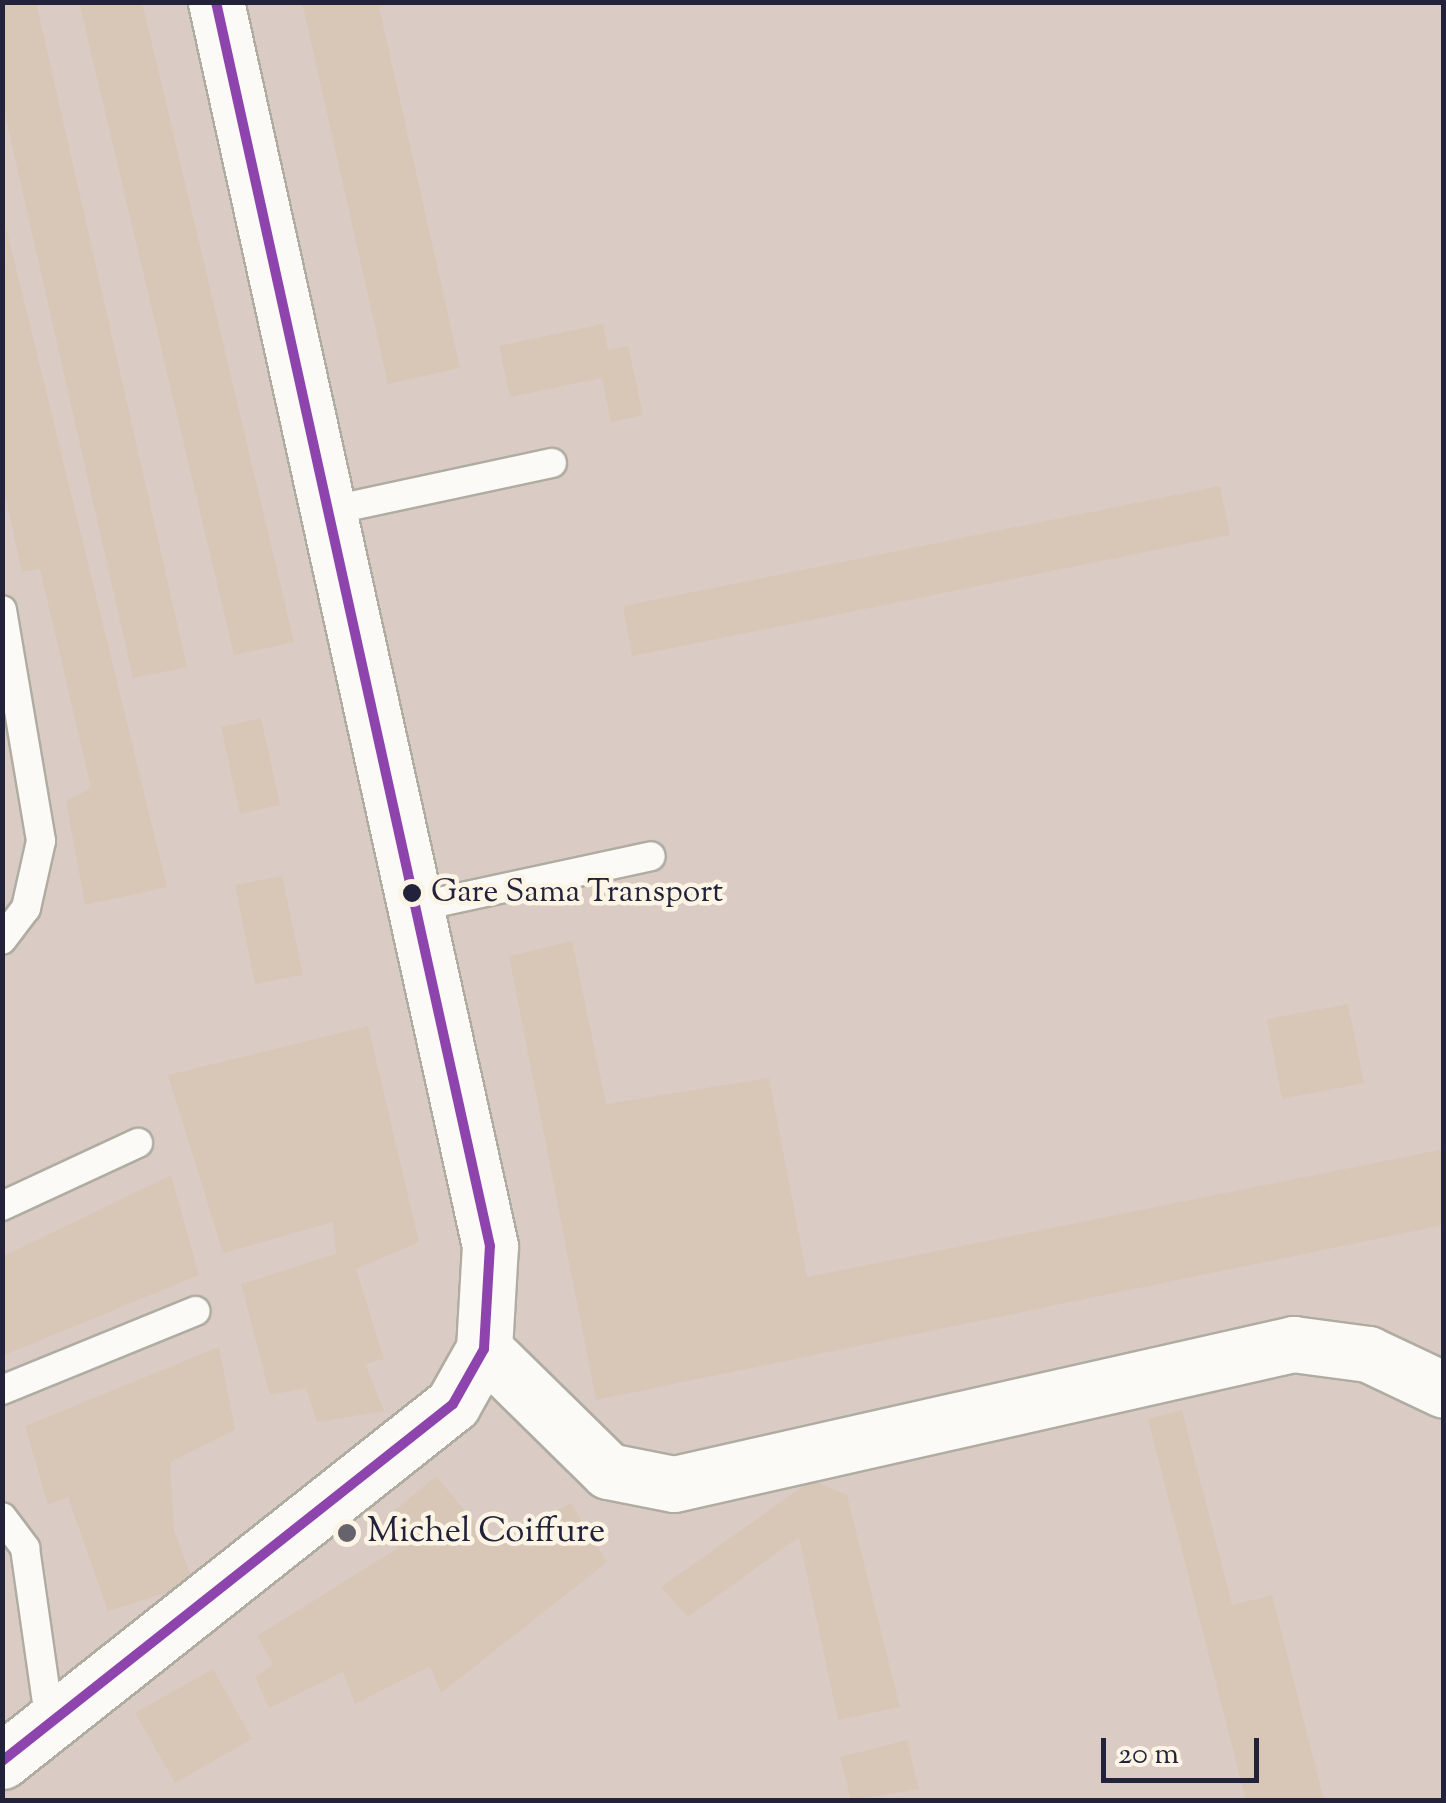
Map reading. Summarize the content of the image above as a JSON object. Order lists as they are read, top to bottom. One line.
{"places":["Gare Sama Transport","Michel Coiffure"],"lines":["transit line 20"],"scale_bar":"20 m"}
